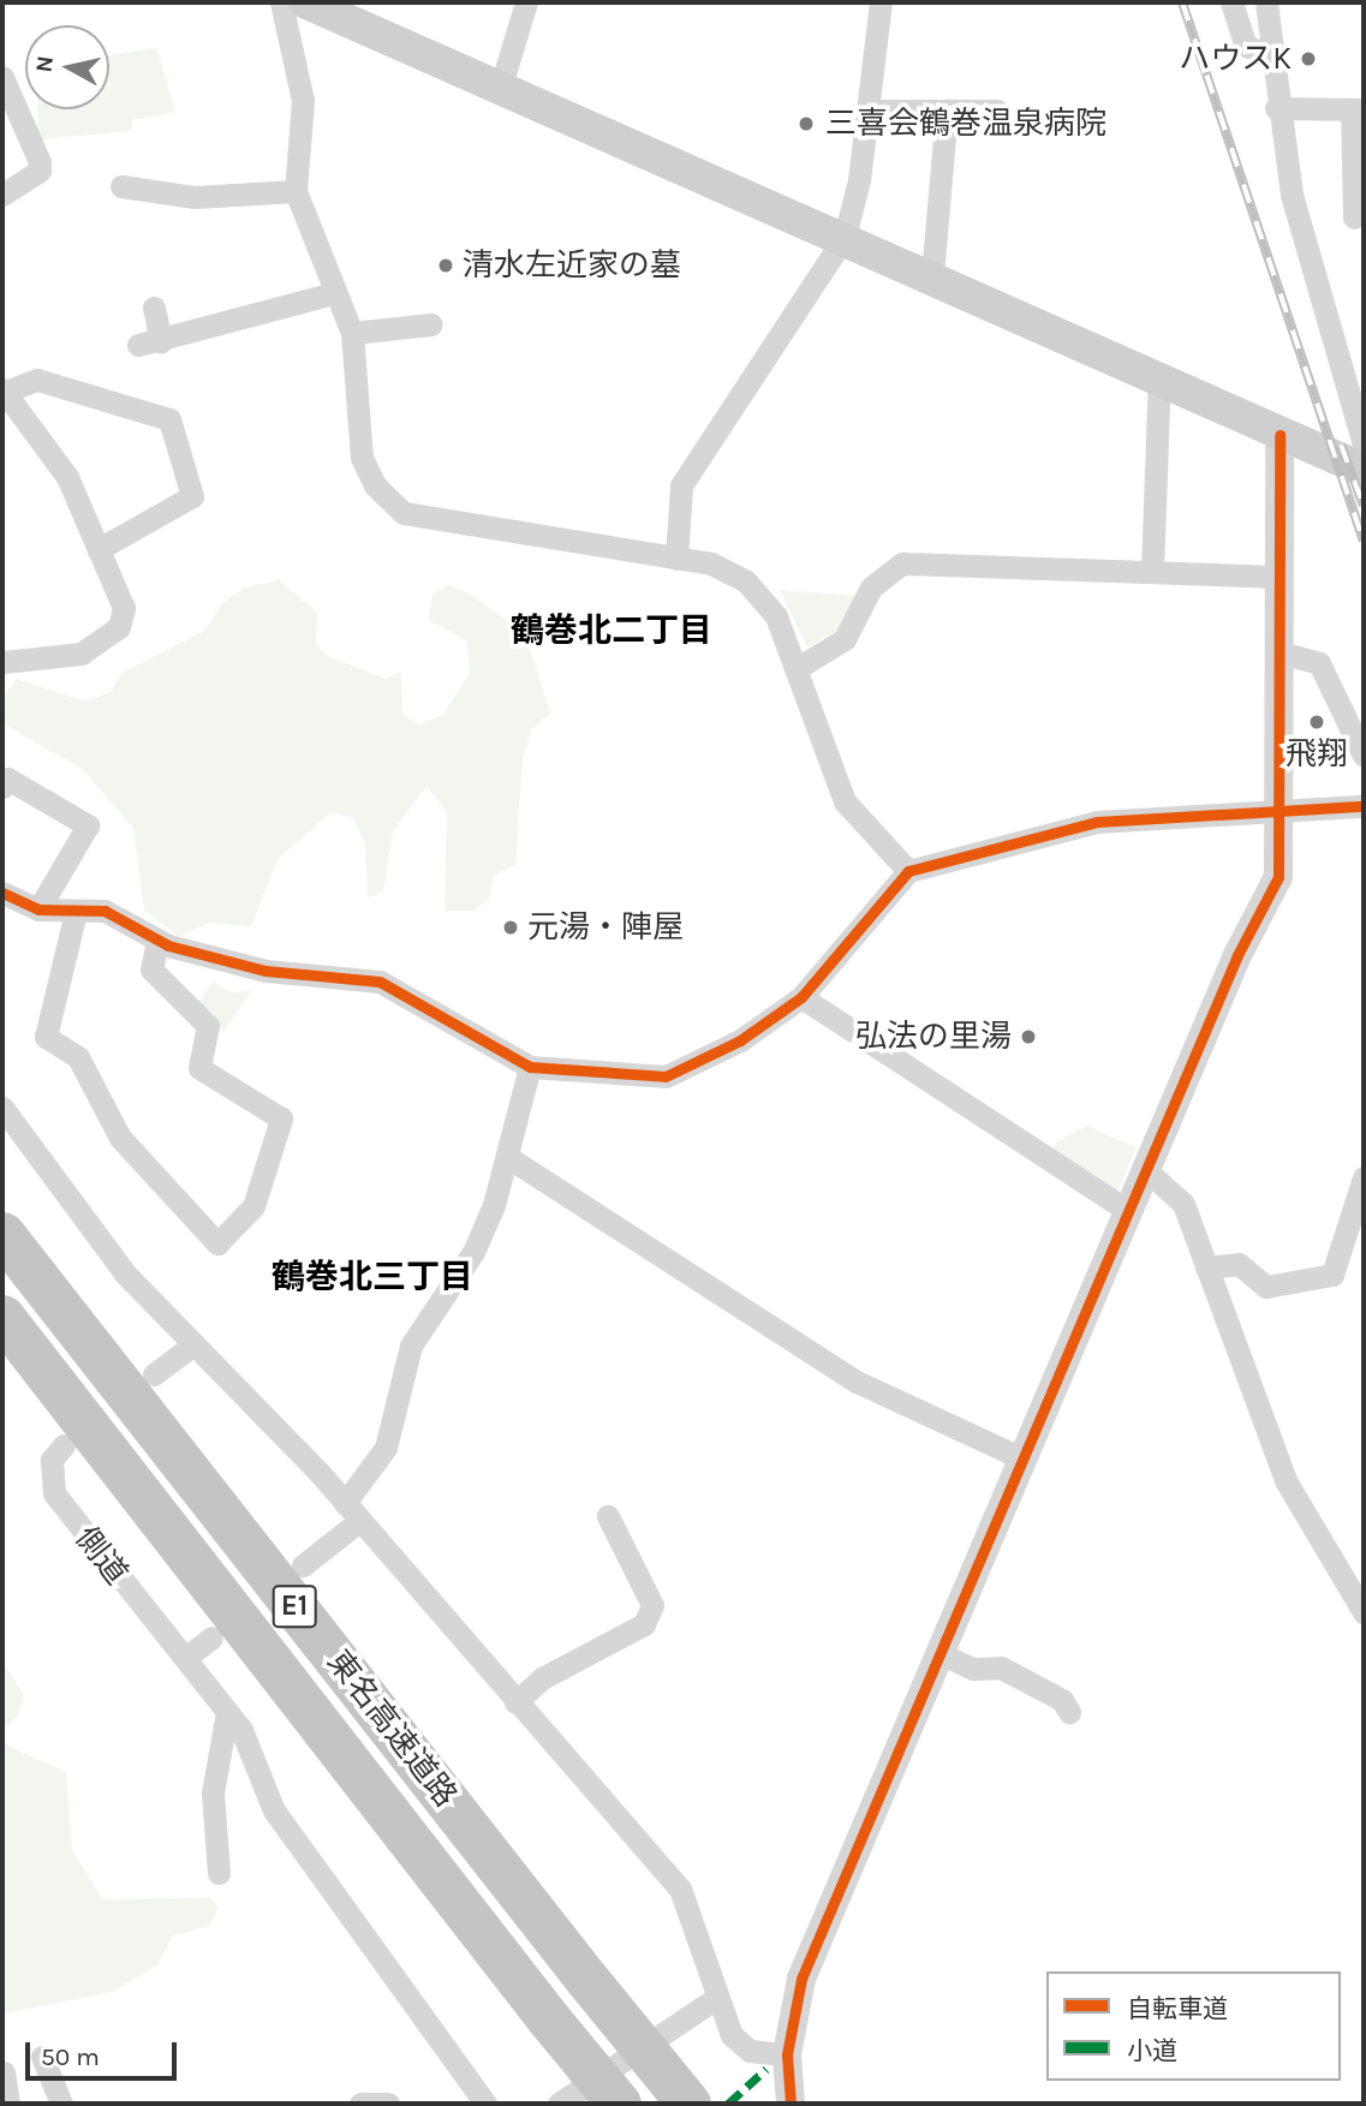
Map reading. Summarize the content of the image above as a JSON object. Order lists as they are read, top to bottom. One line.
{"streets":{"highway":["E1","東名高速道路"],"street":["側道"]},"districts":["鶴巻北二丁目","鶴巻北三丁目"],"places":["ハウスK","三喜会鶴巻温泉病院","清水左近家の墓","飛翔","元湯・陣屋","弘法の里湯"],"legend":["自転車道","小道"],"scale_bar":"50 m","north":"left"}
